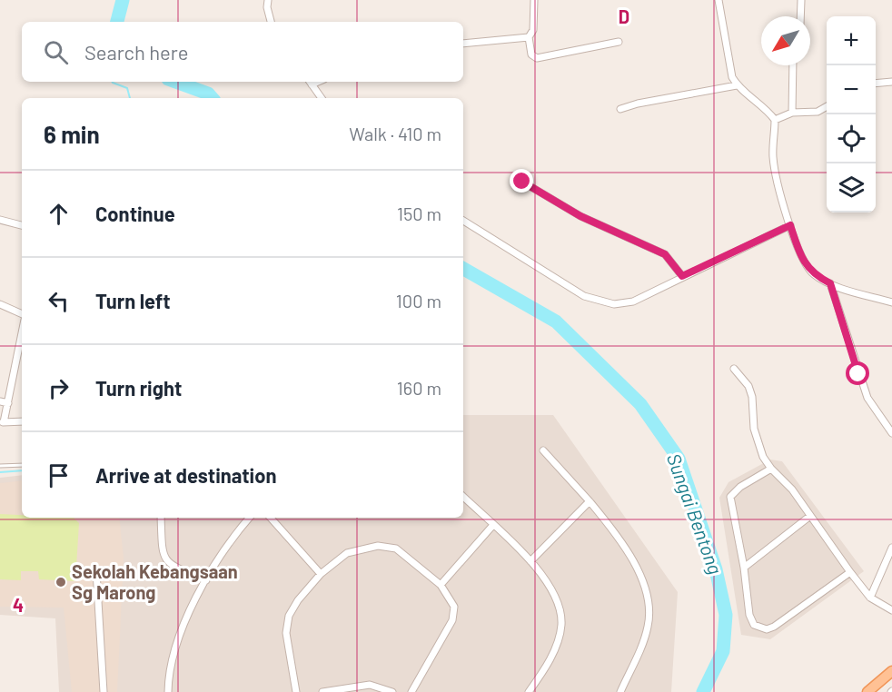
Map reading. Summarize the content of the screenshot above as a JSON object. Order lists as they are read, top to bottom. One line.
{"water":["Sungai Bentong"],"places":["Sekolah Kebangsaan Sg Marong"],"north":"bottom left","page":{"map_buttons":["+","−"],"search":"Search here","heading":["6 min","Walk · 410 m"],"list":[["Continue","150 m"],["Turn left","100 m"],["Turn right","160 m"],"Arrive at destination"]},"grid":{"columns":["D"],"rows":["4"]}}
